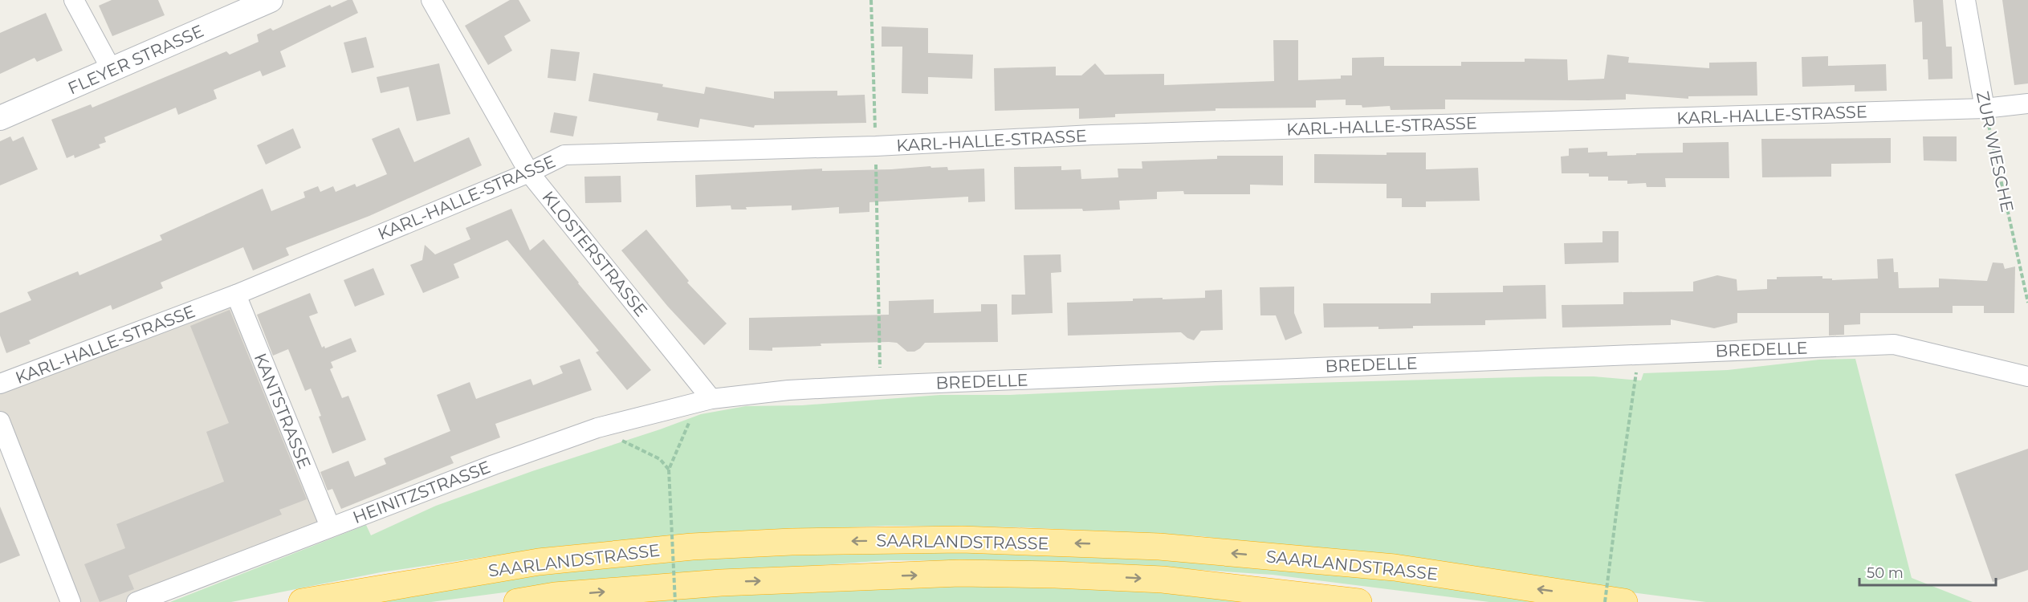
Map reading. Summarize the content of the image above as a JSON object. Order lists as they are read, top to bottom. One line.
{"streets":{"highway":["SAARLANDSTRASSE"],"street":["FLEYER STRASSE","KARL-HALLE-STRASSE","ZUR WIESCHE","KLOSTERSTRASSE","BREDELLE","KANTSTRASSE","HEINITZSTRASSE"]},"crossings":[["KARL-HALLE-STRASSE","ZUR WIESCHE"],["KARL-HALLE-STRASSE","KLOSTERSTRASSE"],["KARL-HALLE-STRASSE","KANTSTRASSE"],["KLOSTERSTRASSE","BREDELLE"],["KLOSTERSTRASSE","HEINITZSTRASSE"],["BREDELLE","HEINITZSTRASSE"],["KANTSTRASSE","HEINITZSTRASSE"]],"scale_bar":"50 m"}
